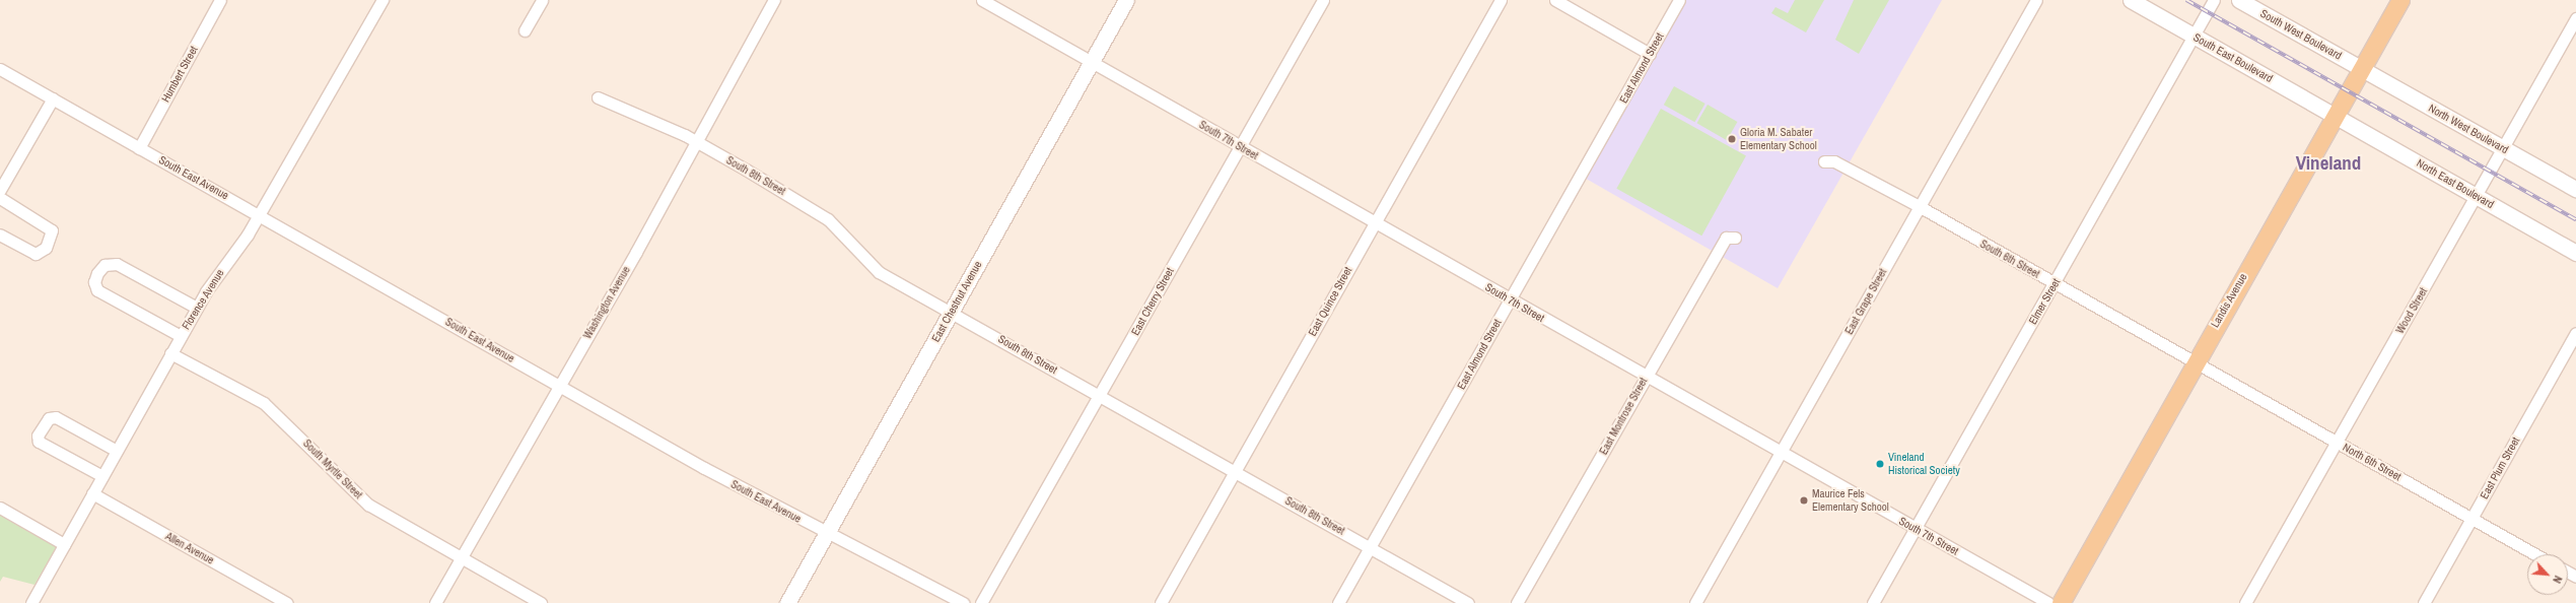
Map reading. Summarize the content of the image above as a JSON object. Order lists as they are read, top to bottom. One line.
{"streets":{"main road":["South West Boulevard","South East Boulevard","North West Boulevard","North East Boulevard","Landis Avenue","East Chestnut Avenue"],"street":["East Almond Street","Humbert Street","South 7th Street","South 8th Street","South East Avenue","South 6th Street","Florence Avenue","East Cherry Street","East Quince Street","East Grape Street","Elmer Street","Washington Avenue","Wood Street","East Montrose Street","North 6th Street","East Plum Street","South Myrtle Street","Allen Avenue"]},"crossings":[["South West Boulevard","North West Boulevard"],["South West Boulevard","Landis Avenue"],["South East Boulevard","North East Boulevard"],["South East Boulevard","Landis Avenue"],["South East Boulevard","Elmer Street"],["East Almond Street","South 7th Street"],["East Almond Street","South 8th Street"],["Humbert Street","South East Avenue"],["North West Boulevard","Landis Avenue"],["North West Boulevard","Wood Street"],["South 7th Street","East Chestnut Avenue"],["South 7th Street","East Cherry Street"],["South 7th Street","East Quince Street"],["South 7th Street","East Grape Street"],["South 7th Street","Elmer Street"],["South 7th Street","East Montrose Street"],["South 8th Street","East Chestnut Avenue"],["South 8th Street","East Cherry Street"],["South 8th Street","East Quince Street"],["South 8th Street","Washington Avenue"],["South East Avenue","Florence Avenue"],["South East Avenue","East Chestnut Avenue"],["South East Avenue","Washington Avenue"],["North East Boulevard","Landis Avenue"],["North East Boulevard","Wood Street"],["South 6th Street","Landis Avenue"],["South 6th Street","East Grape Street"],["South 6th Street","Elmer Street"],["South 6th Street","North 6th Street"],["Florence Avenue","South Myrtle Street"],["Florence Avenue","Allen Avenue"],["Landis Avenue","North 6th Street"],["Washington Avenue","South Myrtle Street"],["Wood Street","North 6th Street"],["North 6th Street","East Plum Street"]],"districts":["Vineland"],"places":["Gloria M. Sabater Elementary School","Vineland Historical Society","Maurice Fels Elementary School"],"north":"bottom right"}
